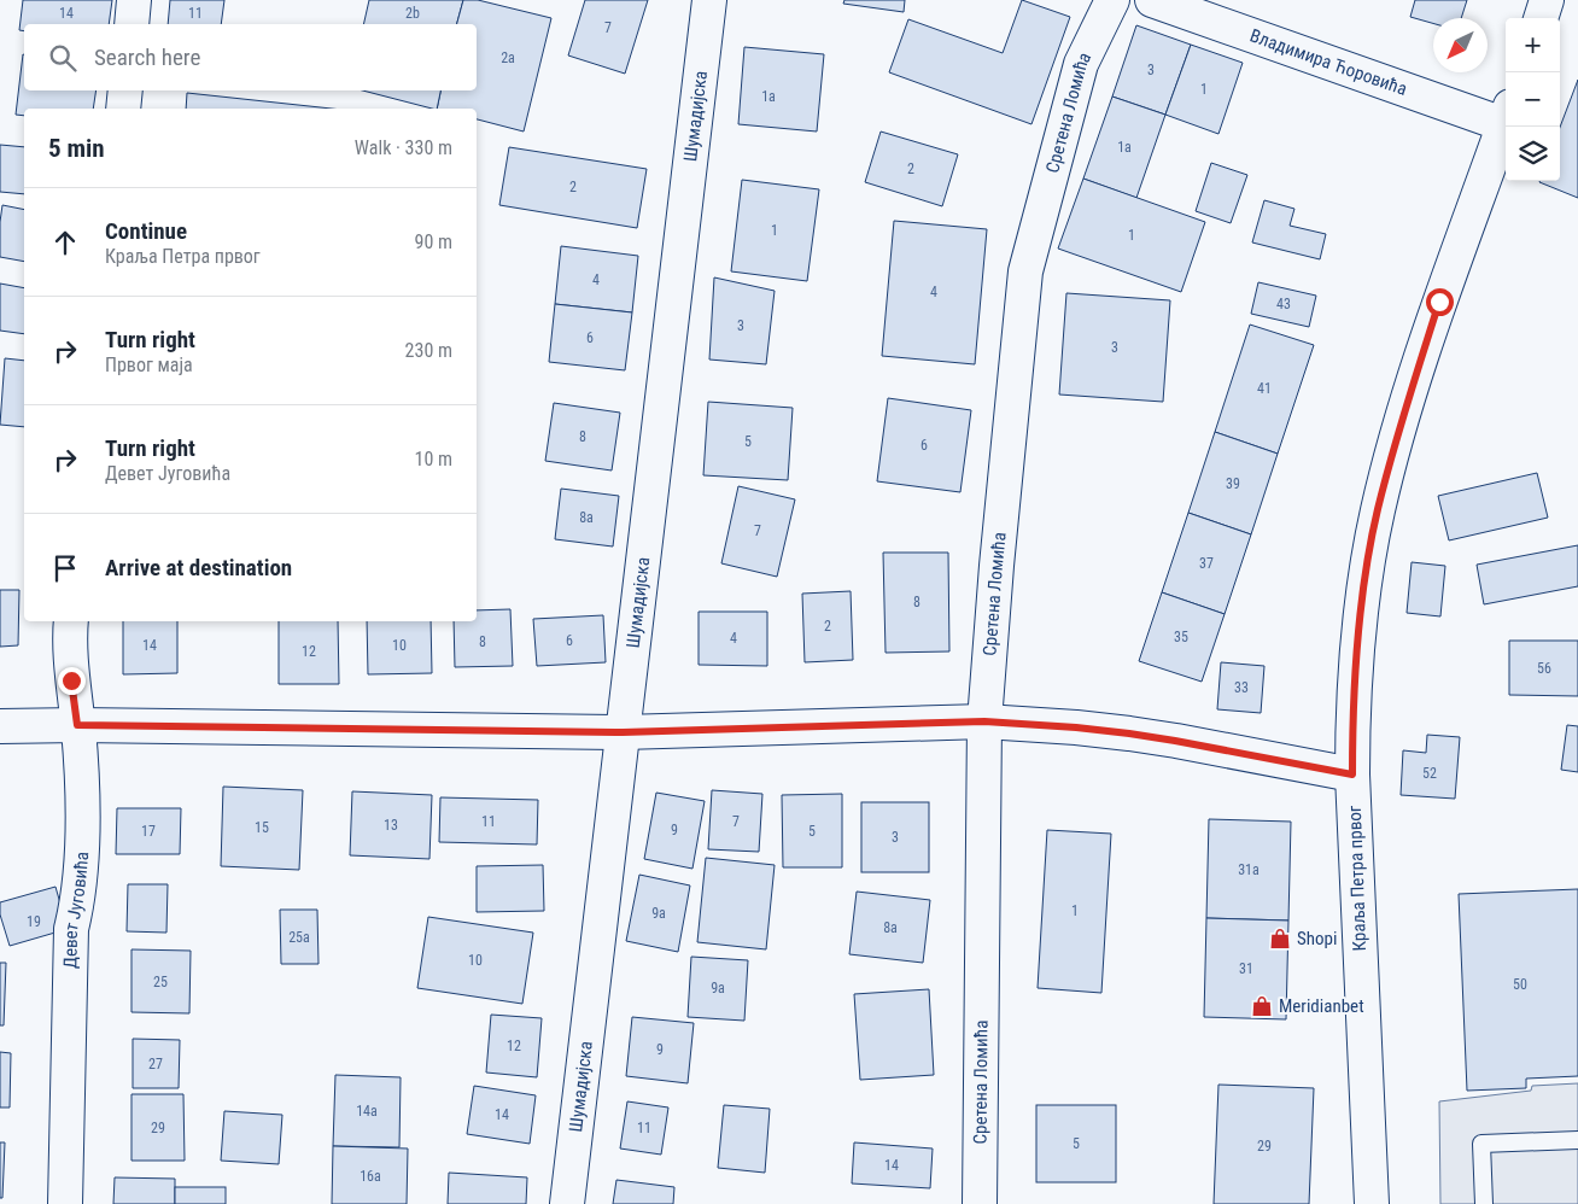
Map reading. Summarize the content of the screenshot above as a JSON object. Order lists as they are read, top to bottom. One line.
{"streets":{"street":["Владимира Ћоровића","Сретена Ломића","Шумадијска","Краља Петра првог","Девет Југовића"]},"places":{"shop":["Shopi","Meridianbet"]},"house_numbers":["14","11","2b","7","2a","3","1","1a","1a","2","2","1","1","4","4","43","3","6","3","41","8","5","6","39","8a","7","37","8","2","35","4","6","8","14","10","12","56","33","52","11","7","13","15","9","17","5","3","31a","1","9a","19","8a","25a","10","31","25","50","9a","12","9","27","14a","14","29","11","5","29","14","16a"],"north":"bottom left","page":{"map_buttons":["+","−"],"search":"Search here","heading":["5 min","Walk · 330 m"],"list":[["Continue","Краља Петра првог","90 m"],["Turn right","Првог маја","230 m"],["Turn right","Девет Југовића","10 m"],"Arrive at destination"]}}
